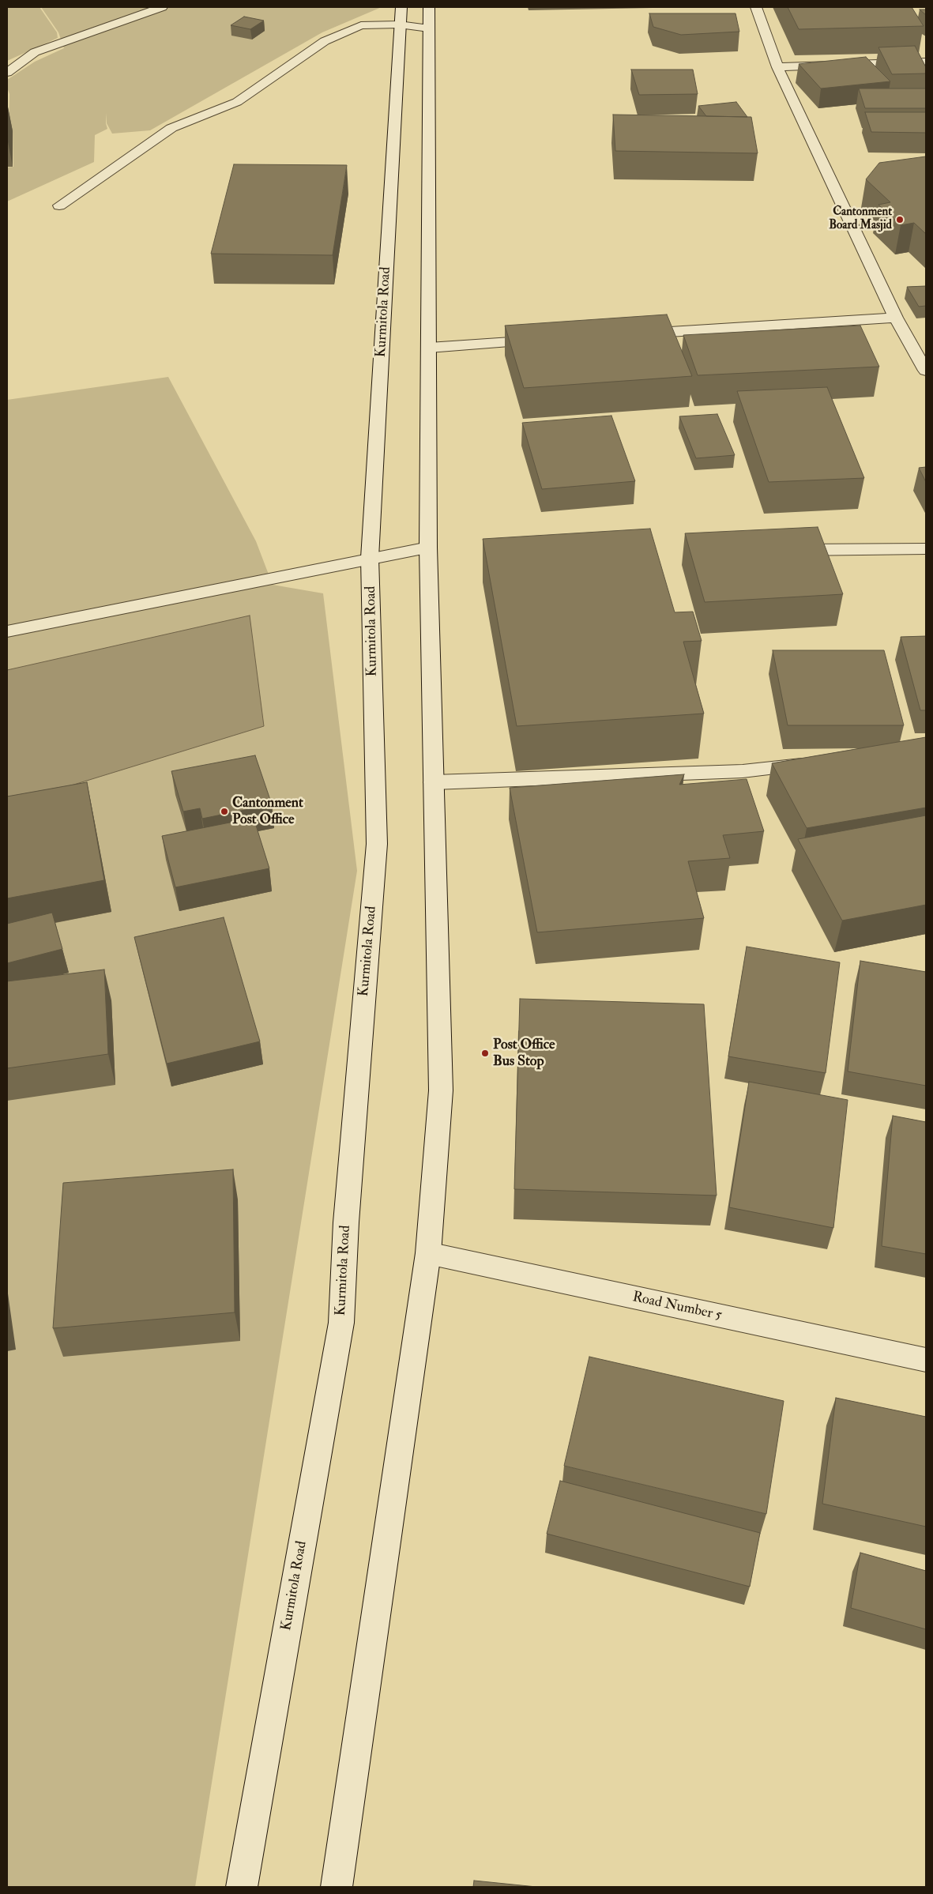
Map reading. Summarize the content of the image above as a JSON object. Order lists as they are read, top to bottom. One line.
{"streets":{"main road":["Kurmitola Road","Road Number 5"]},"places":["Cantonment Board Masjid","Cantonment Post Office","Post Office Bus Stop"]}
